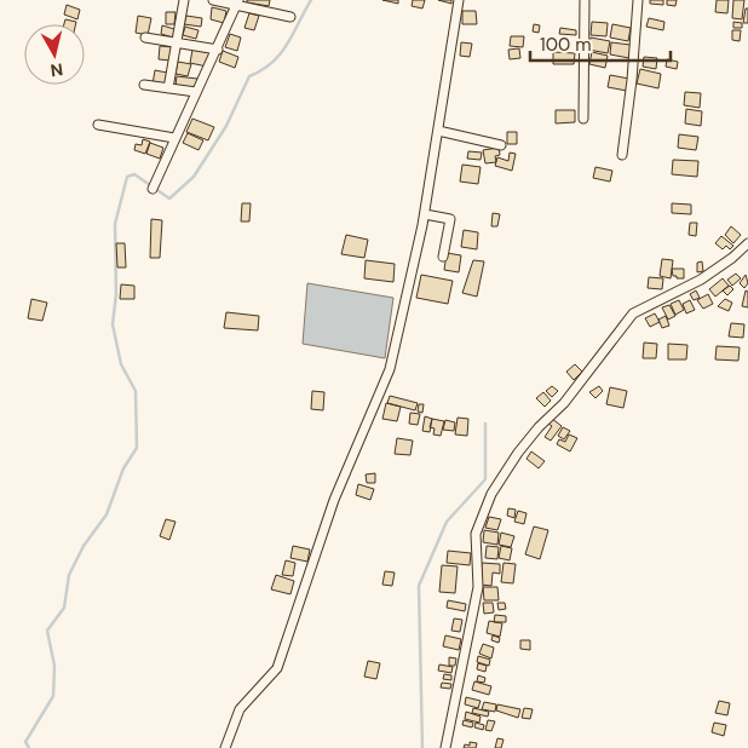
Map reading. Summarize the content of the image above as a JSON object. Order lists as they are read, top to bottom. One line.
{"scale_bar":"100 m","north":"bottom"}
